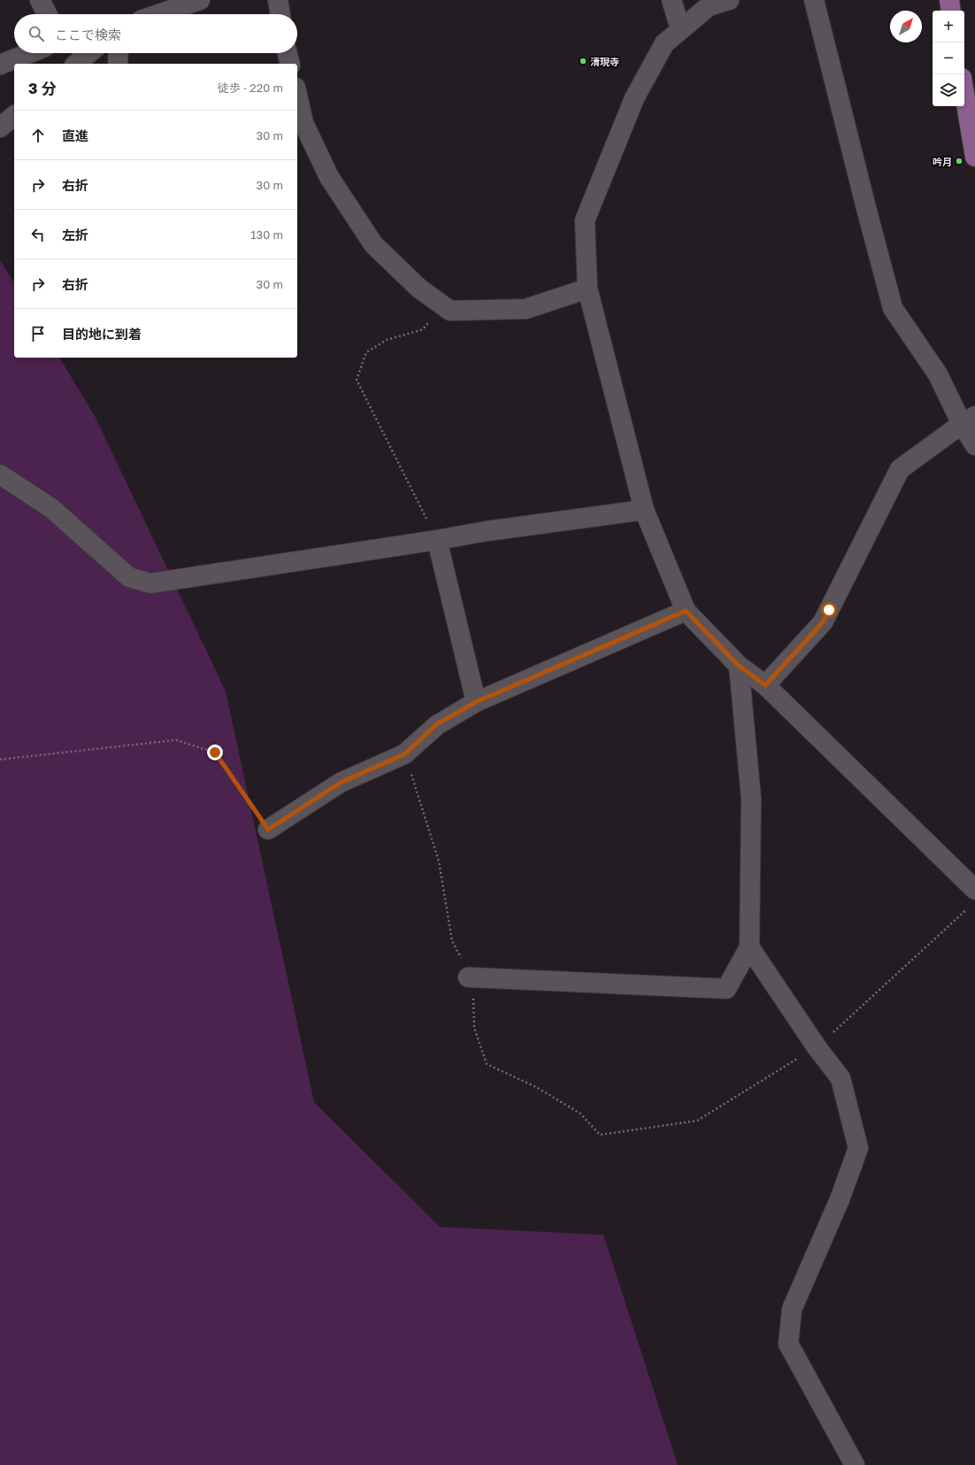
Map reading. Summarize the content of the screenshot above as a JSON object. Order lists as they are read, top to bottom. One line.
{"places":["清現寺","吟月"],"north":"top right","page":{"map_buttons":["+","−"],"search":"ここで検索","heading":["3 分","徒歩 · 220 m"],"list":[["直進","30 m"],["右折","30 m"],["左折","130 m"],["右折","30 m"],"目的地に到着"]}}
